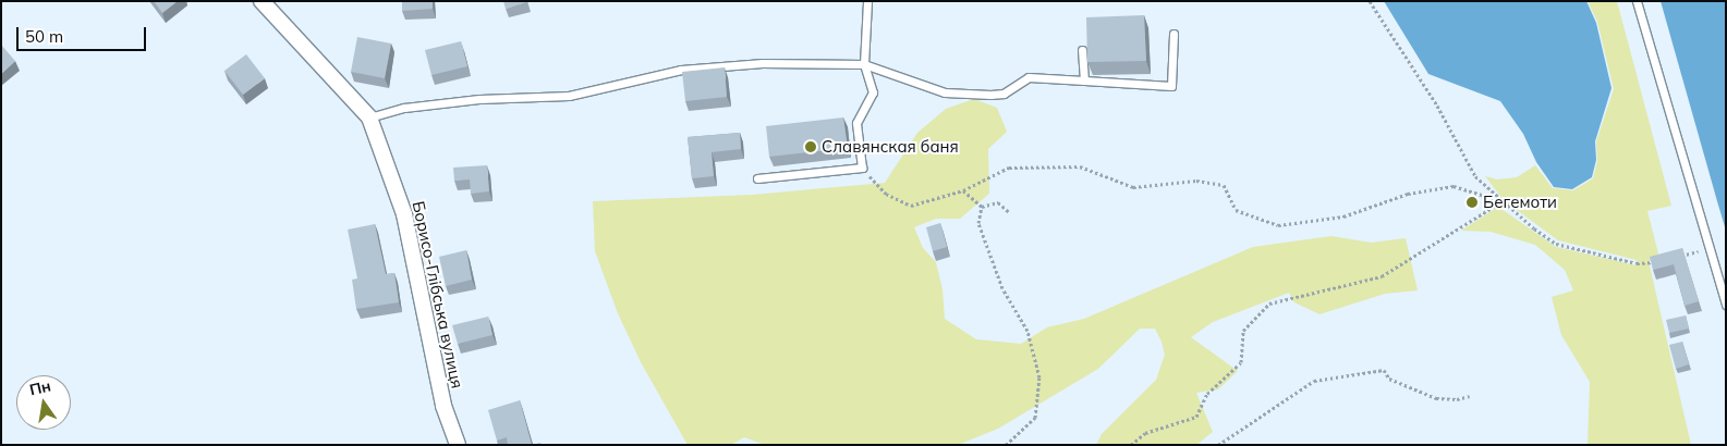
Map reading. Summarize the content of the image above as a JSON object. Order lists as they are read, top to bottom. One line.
{"streets":{"street":["Борисо-Глібська вулиця"]},"places":["Славянская баня","Бегемоти"],"scale_bar":"50 m","north":"top"}
